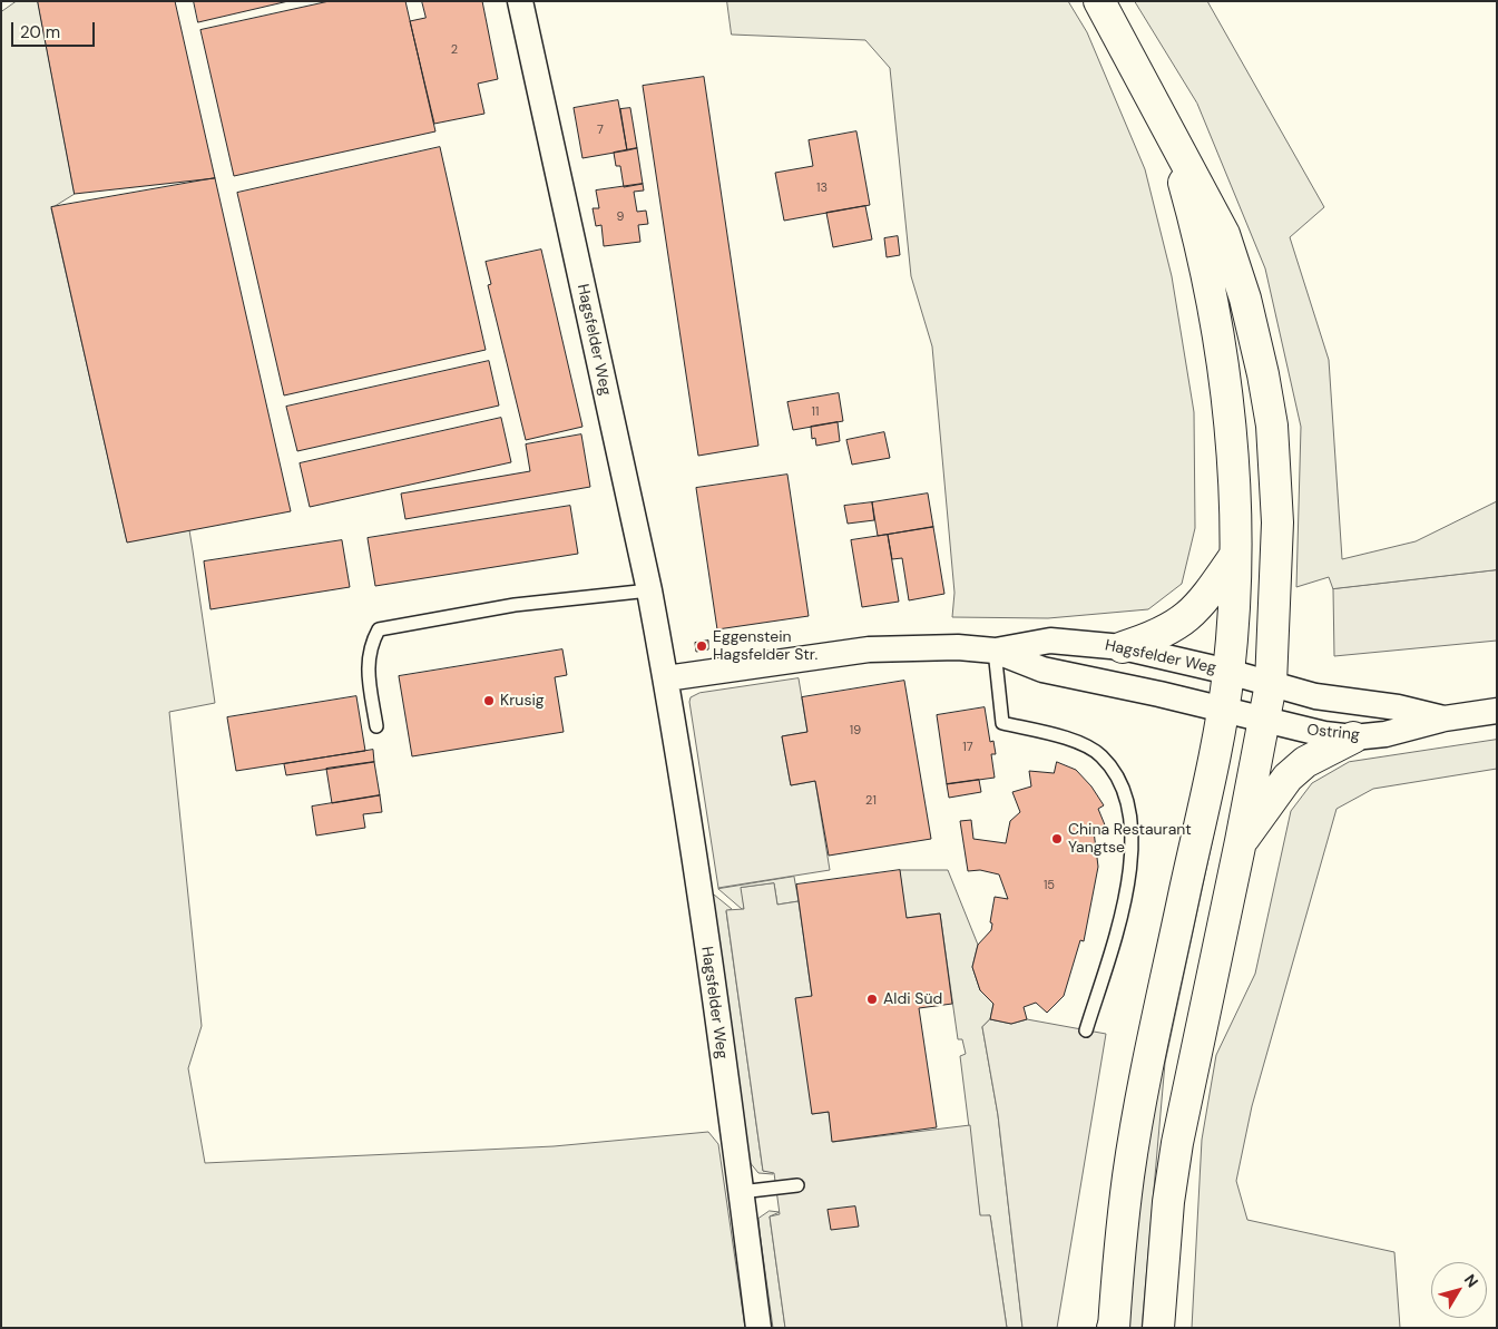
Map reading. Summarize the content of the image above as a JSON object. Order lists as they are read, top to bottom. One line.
{"streets":{"street":["Hagsfelder Weg","Ostring"]},"crossings":[["Hagsfelder Weg","Ostring"]],"places":["Eggenstein Hagsfelder Str.","Krusig","China Restaurant Yangtse","Aldi Süd"],"house_numbers":["2","7","13","9","11","19","17","21","15"],"scale_bar":"20 m","north":"top right"}
